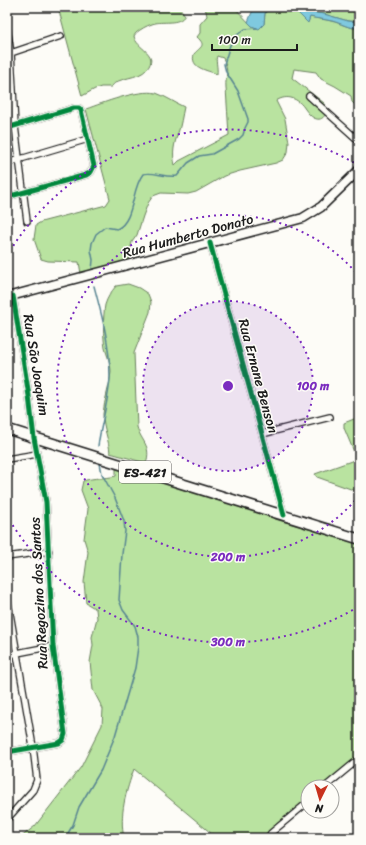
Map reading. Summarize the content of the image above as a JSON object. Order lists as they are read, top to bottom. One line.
{"streets":{"main road":["Rua Humberto Donato","ES-421"],"street":["Rua São Joaquim","Rua Ernane Benson","Rua Regozino dos Santos"]},"crossings":[["Rua Humberto Donato","Rua São Joaquim"],["Rua Humberto Donato","Rua Ernane Benson"],["Rua São Joaquim","ES-421"],["Rua São Joaquim","Rua Regozino dos Santos"],["Rua Ernane Benson","ES-421"],["ES-421","Rua Regozino dos Santos"]],"scale_bar":"100 m","north":"bottom","rings":["100 m","200 m","300 m"]}
